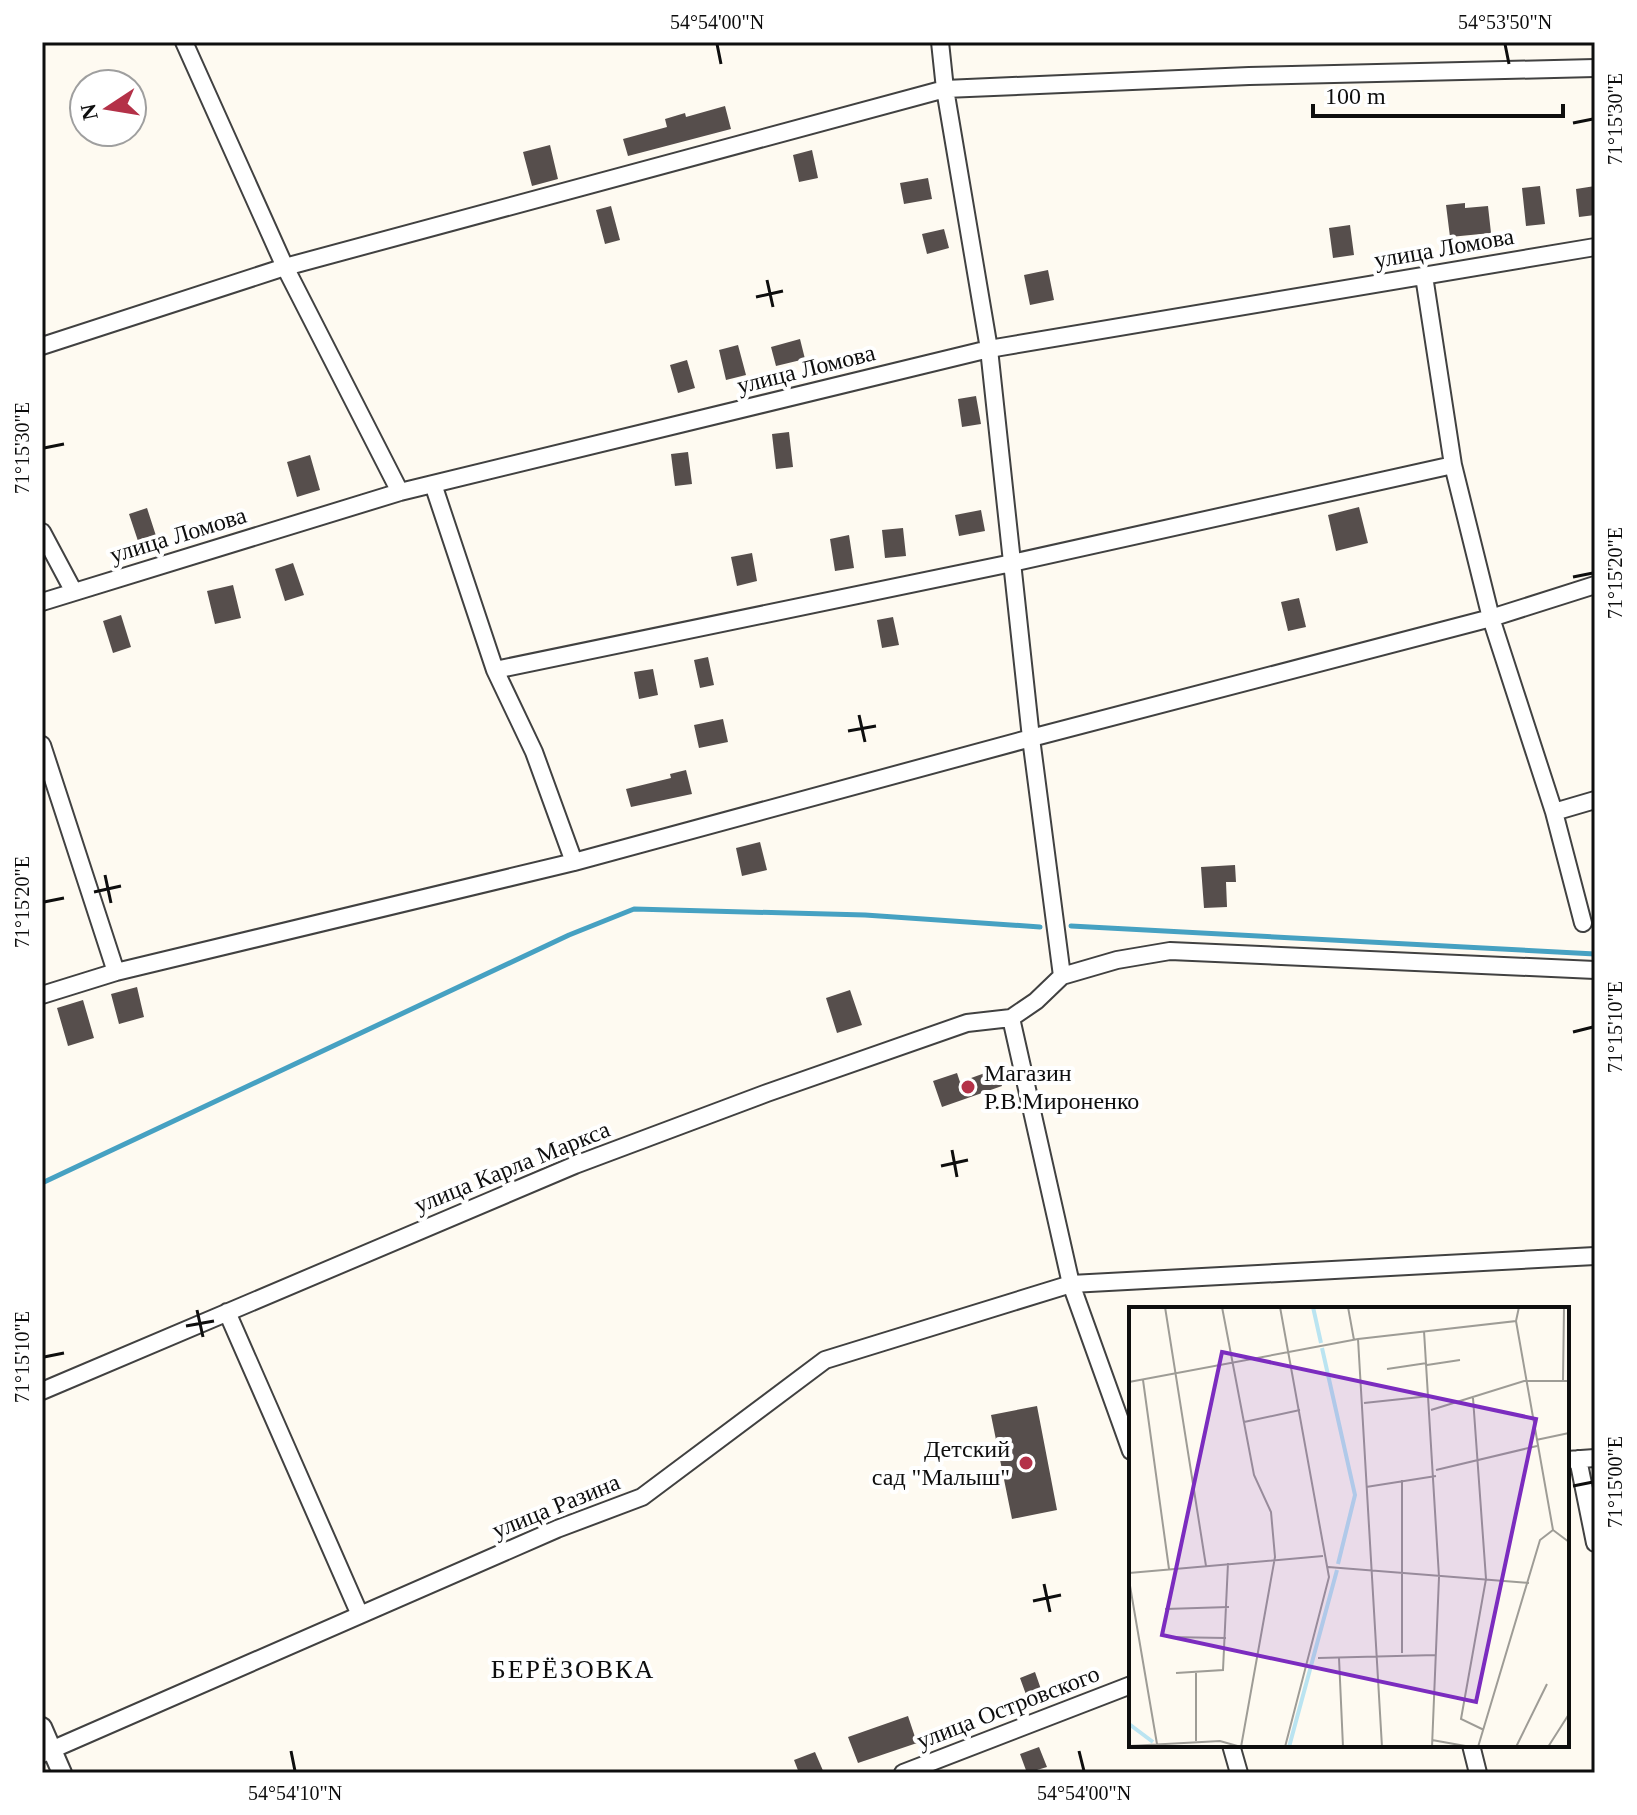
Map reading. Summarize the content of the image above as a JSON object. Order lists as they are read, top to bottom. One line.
{"streets":{"street":["улица Ломова","улица Карла Маркса","улица Разина","улица Островского"]},"districts":["БЕРЁЗОВКА"],"places":["Магазин Р.В.Мироненко","Детский сад \"Малыш\""],"scale_bar":"100 m","north":"left","coordinates":["54°54'00\"N","54°53'50\"N","71°15'30\"E","71°15'20\"E","71°15'10\"E","71°15'00\"E","54°54'10\"N"]}
